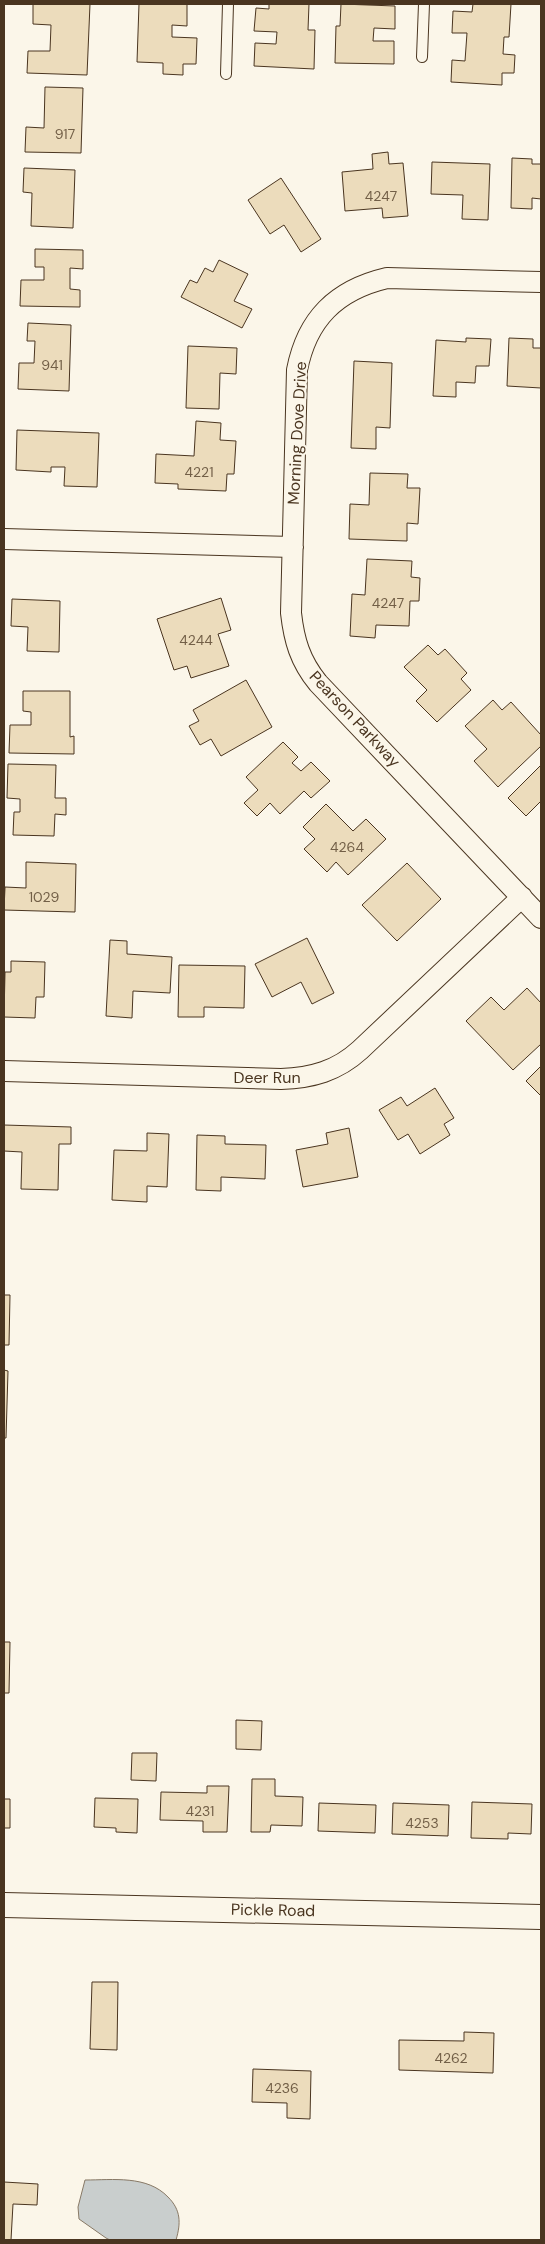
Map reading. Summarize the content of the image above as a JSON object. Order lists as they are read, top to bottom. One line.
{"streets":{"street":["Morning Dove Drive","Pearson Parkway","Deer Run","Pickle Road"]},"crossings":[["Morning Dove Drive","Pearson Parkway"],["Pearson Parkway","Deer Run"]],"house_numbers":["917","4247","941","4221","4247","4244","4264","1029","4231","4253","4262","4236"]}
